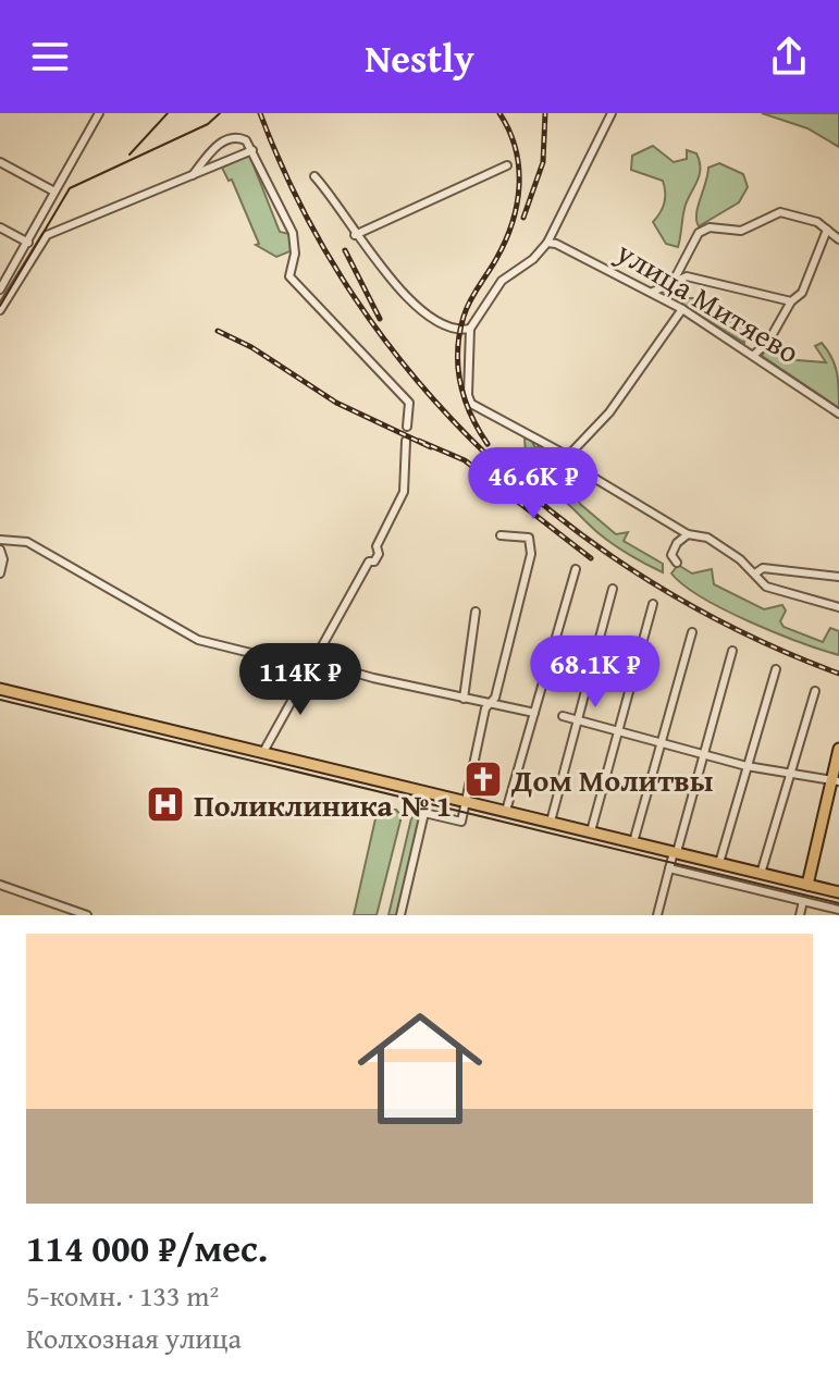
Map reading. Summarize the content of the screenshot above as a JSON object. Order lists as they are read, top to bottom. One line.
{"streets":{"street":["улица Митяево"]},"places":{"church":["Дом Молитвы"],"hospital":["Поликлиника № 1"]},"page":{"header":"Nestly","price":["46.6K ₽","68.1K ₽","114K ₽"],"list":[{"name":"114 000 ₽/мес.","note":"5-комн. · 133 m² · Колхозная улица"}]}}
